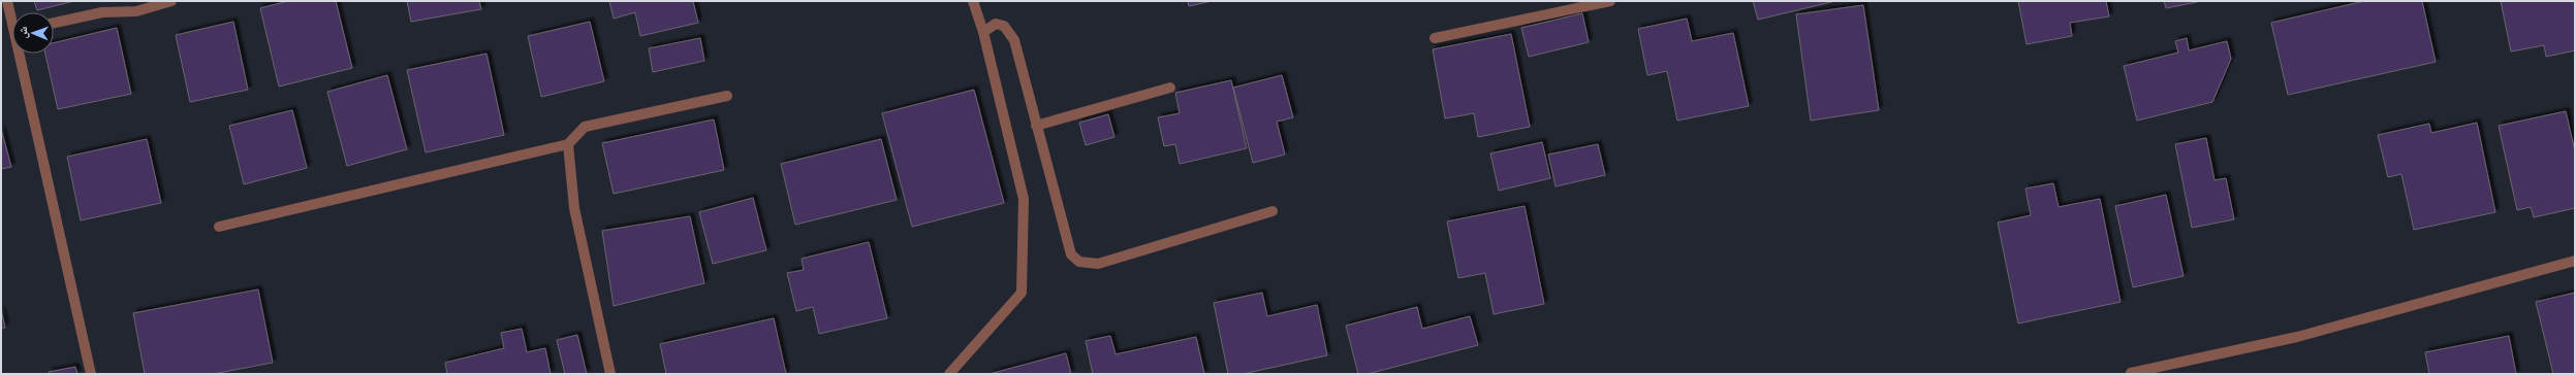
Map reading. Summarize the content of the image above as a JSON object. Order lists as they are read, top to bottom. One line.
{"north":"left"}
